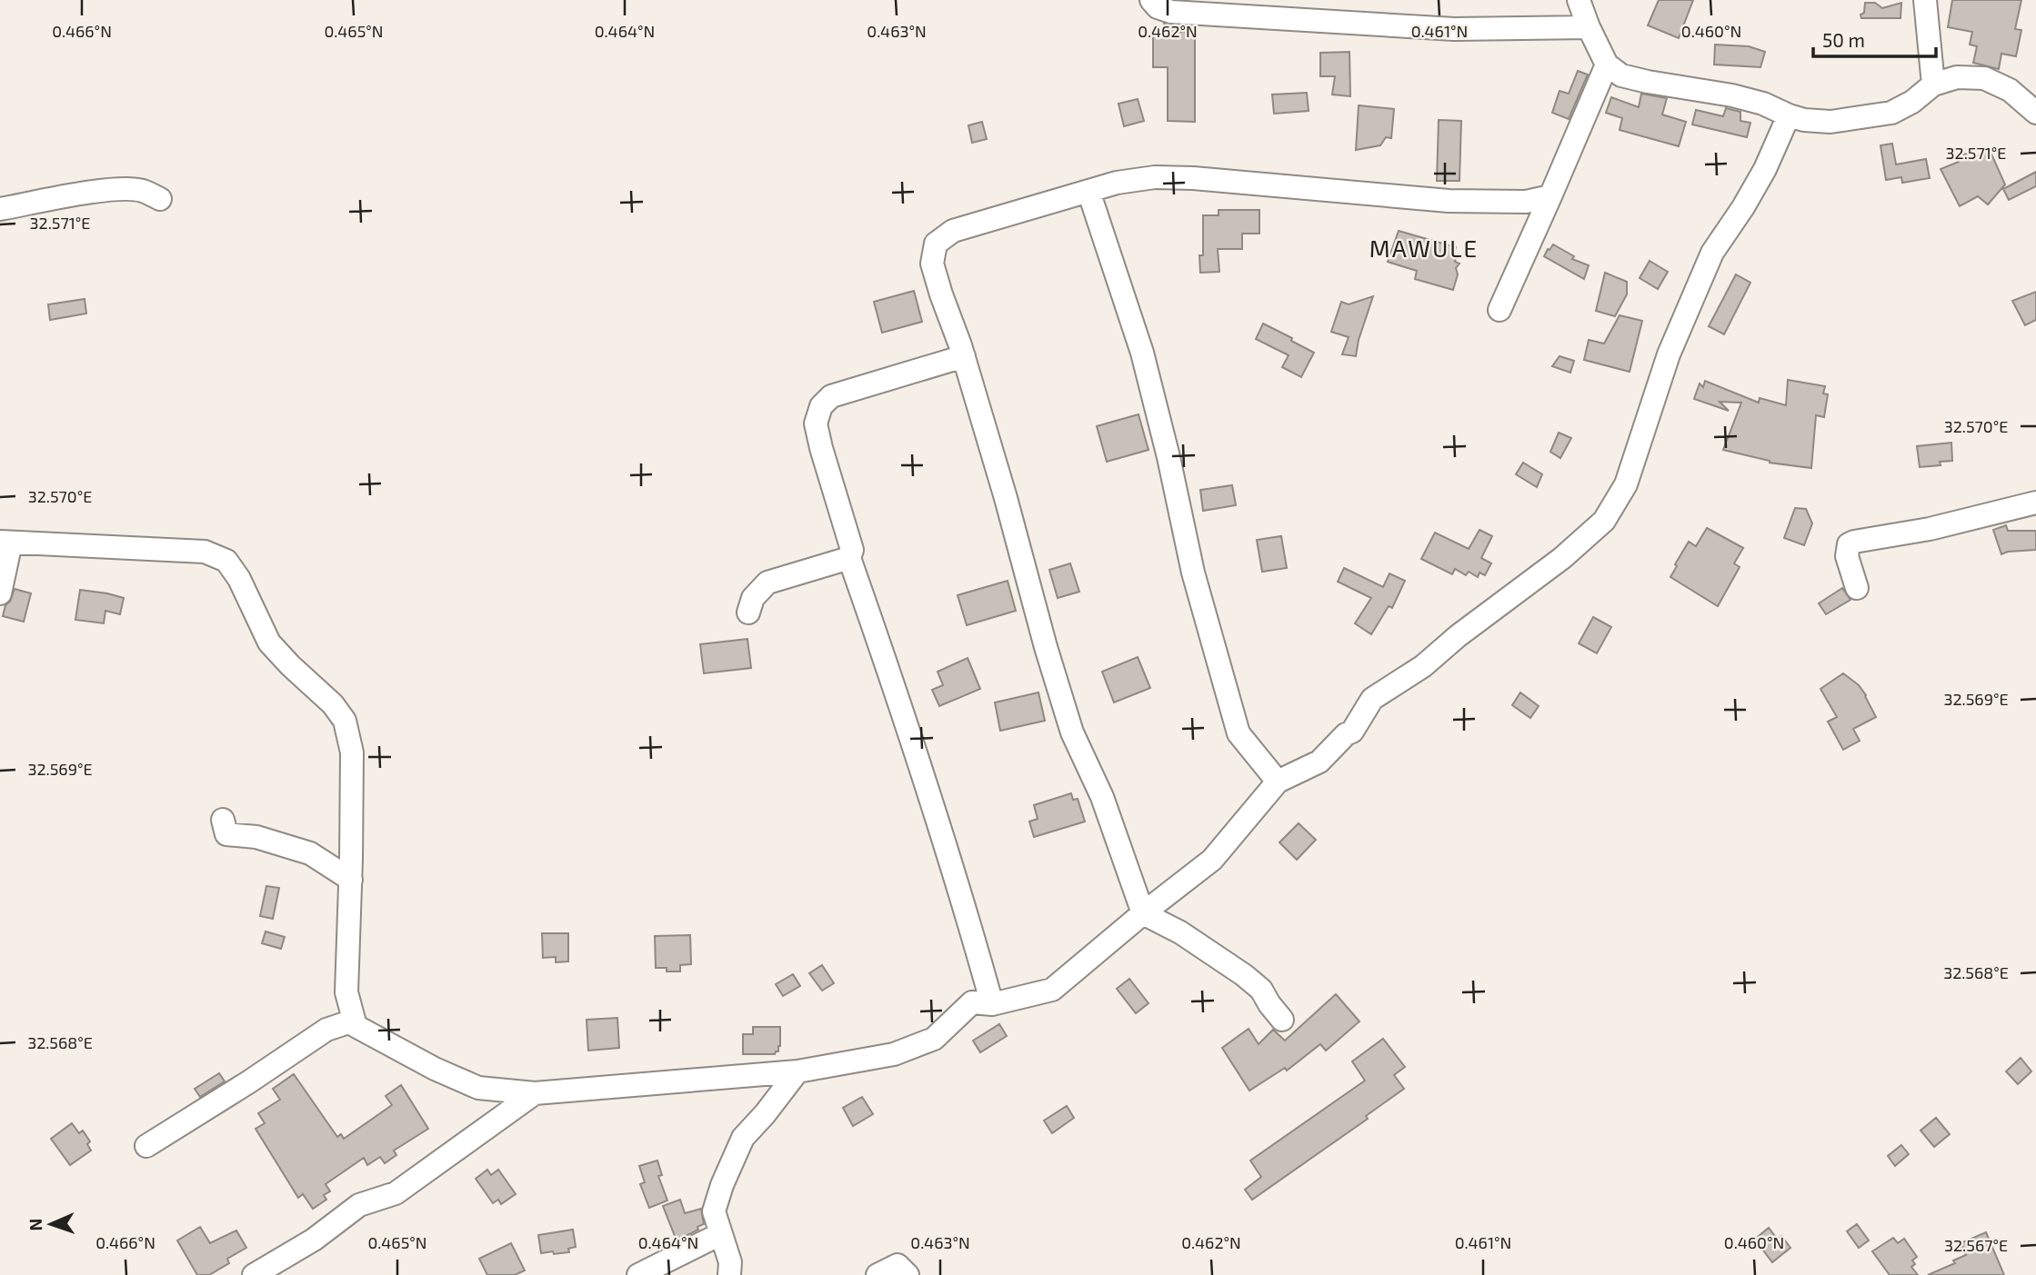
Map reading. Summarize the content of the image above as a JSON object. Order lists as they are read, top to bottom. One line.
{"districts":["MAWULE"],"scale_bar":"50 m","north":"left","coordinates":["0.466°N","0.465°N","0.464°N","0.463°N","0.462°N","0.461°N","0.460°N","32.571°E","32.570°E","32.569°E","32.568°E","32.567°E"]}
